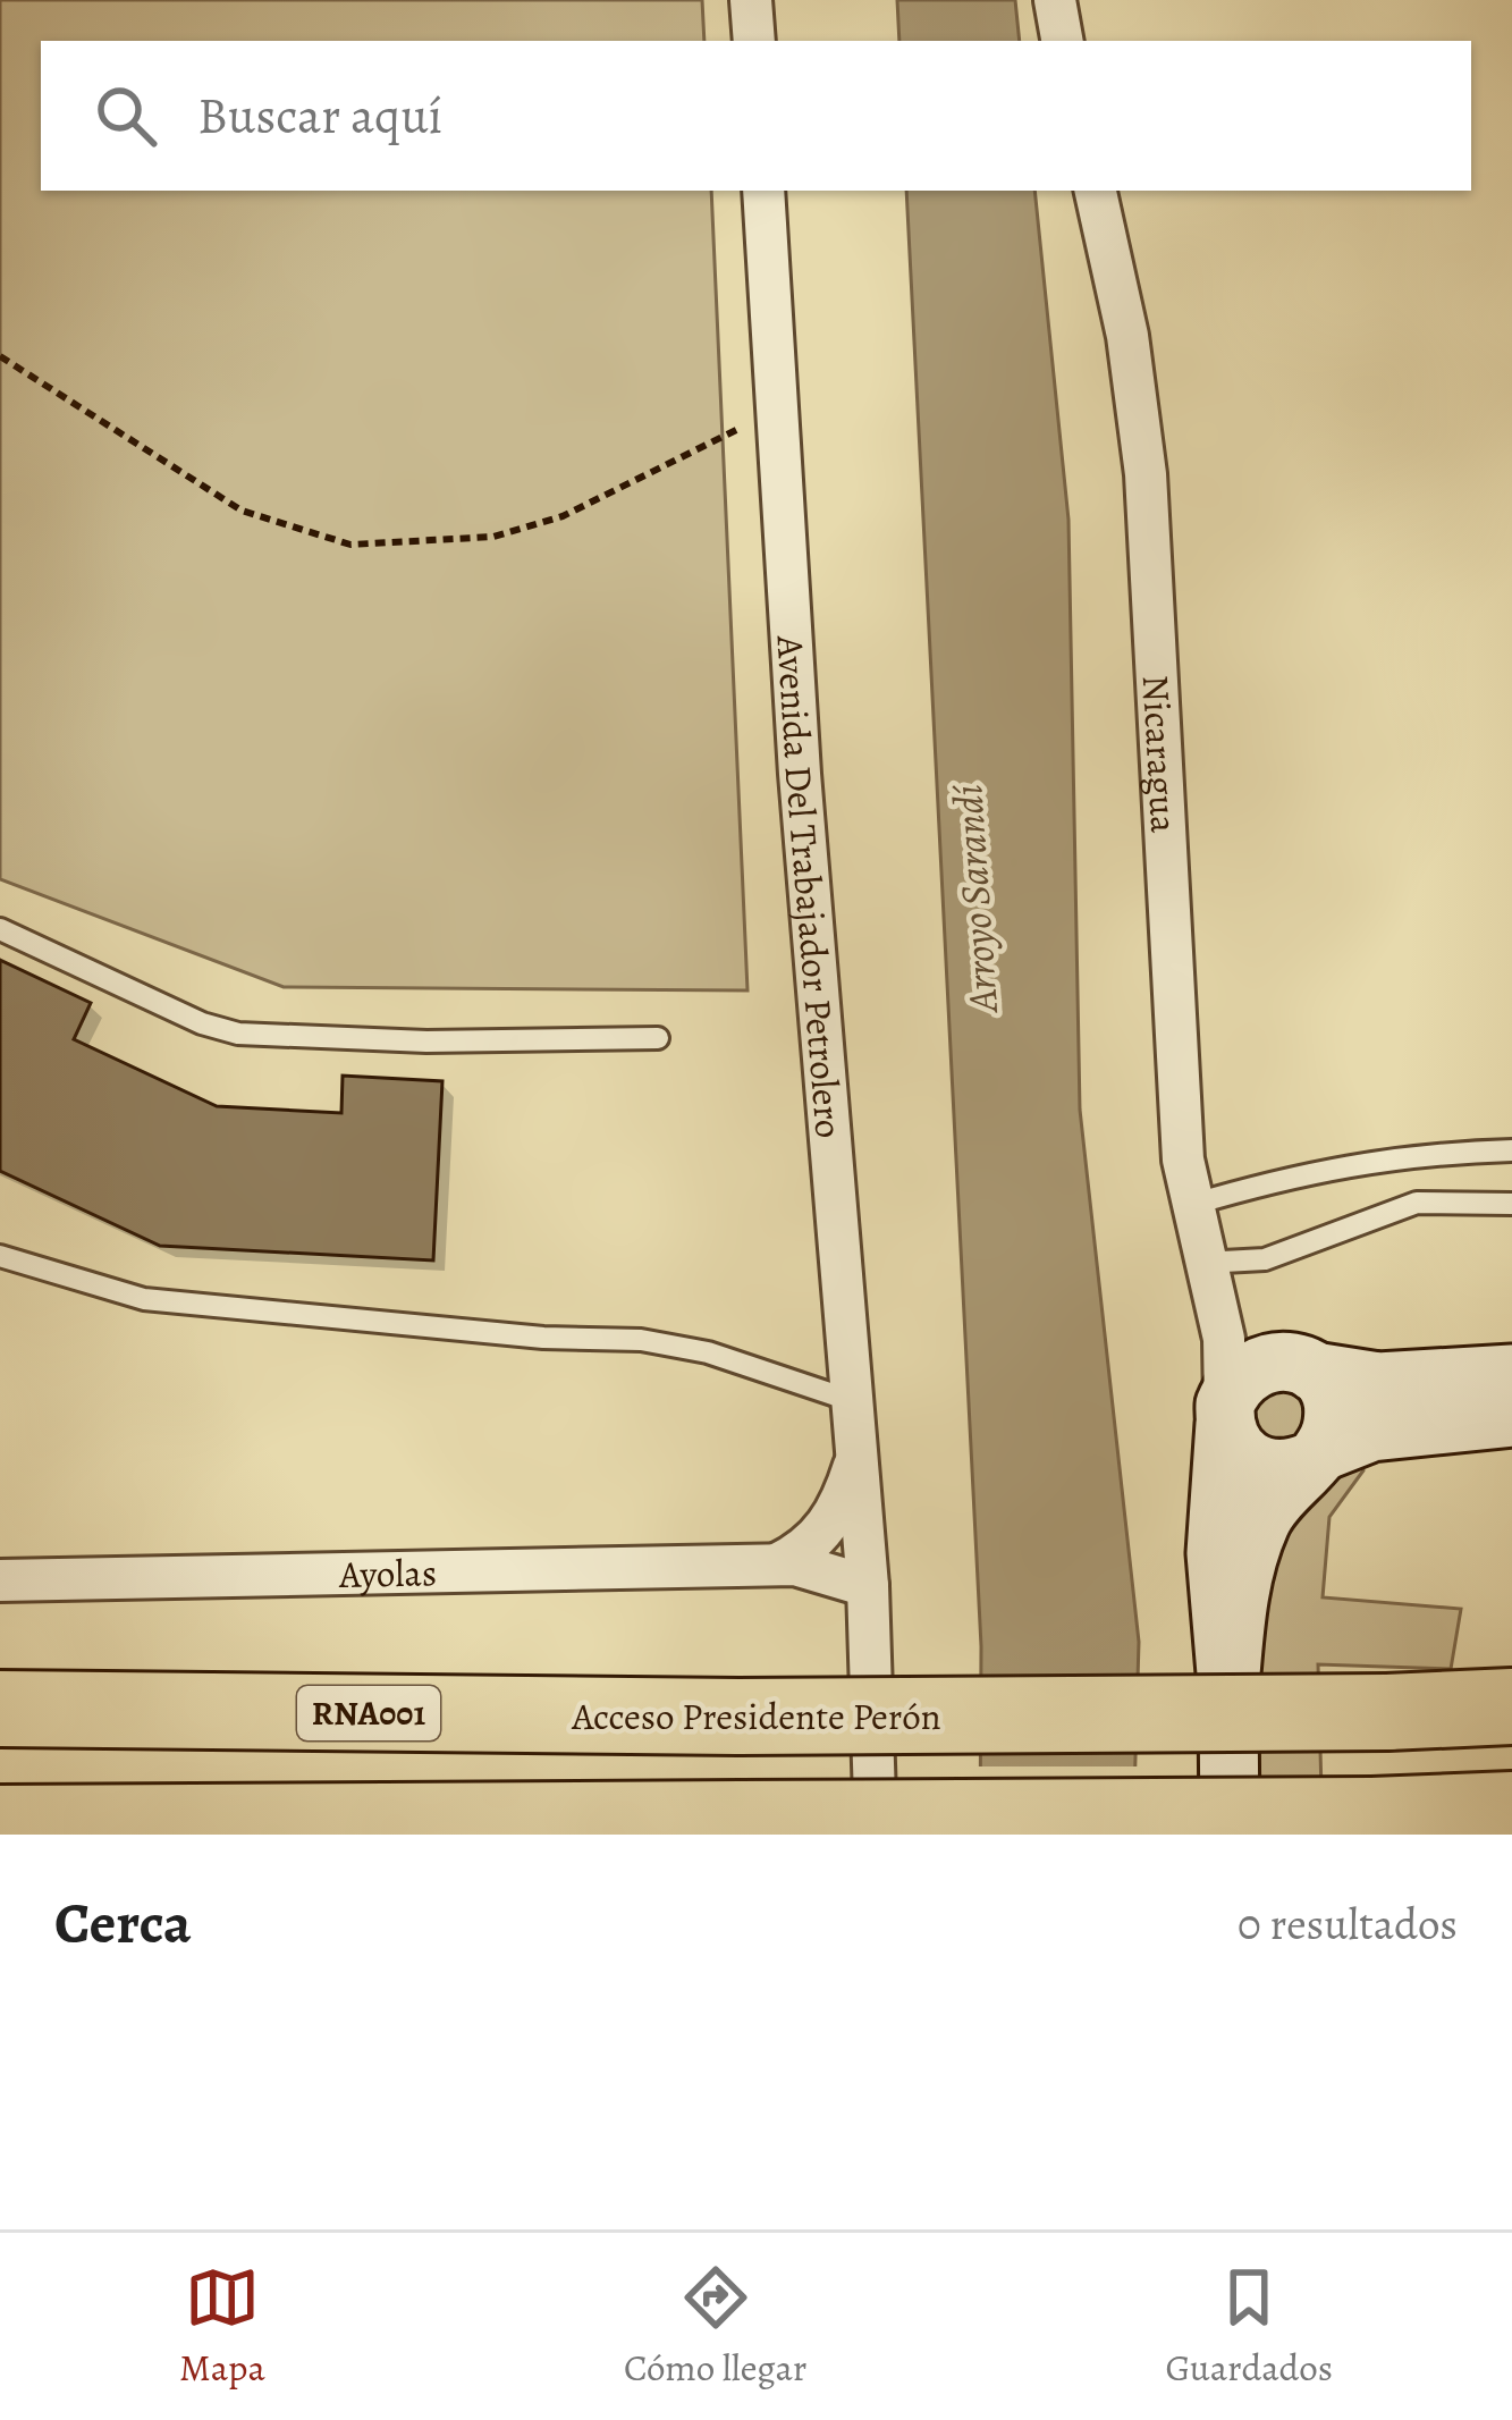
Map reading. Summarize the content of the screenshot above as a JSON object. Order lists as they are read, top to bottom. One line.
{"streets":{"highway":["RNA001","Acceso Presidente Perón"],"main road":["Nicaragua"],"street":["Avenida Del Trabajador Petrolero","Ayolas"]},"crossings":[["Avenida Del Trabajador Petrolero","Ayolas"]],"water":["Arroyo Sarandí"],"page":{"search":"Buscar aquí","heading":["Cerca","0 resultados"],"nav":["Mapa","Cómo llegar","Guardados"]}}
